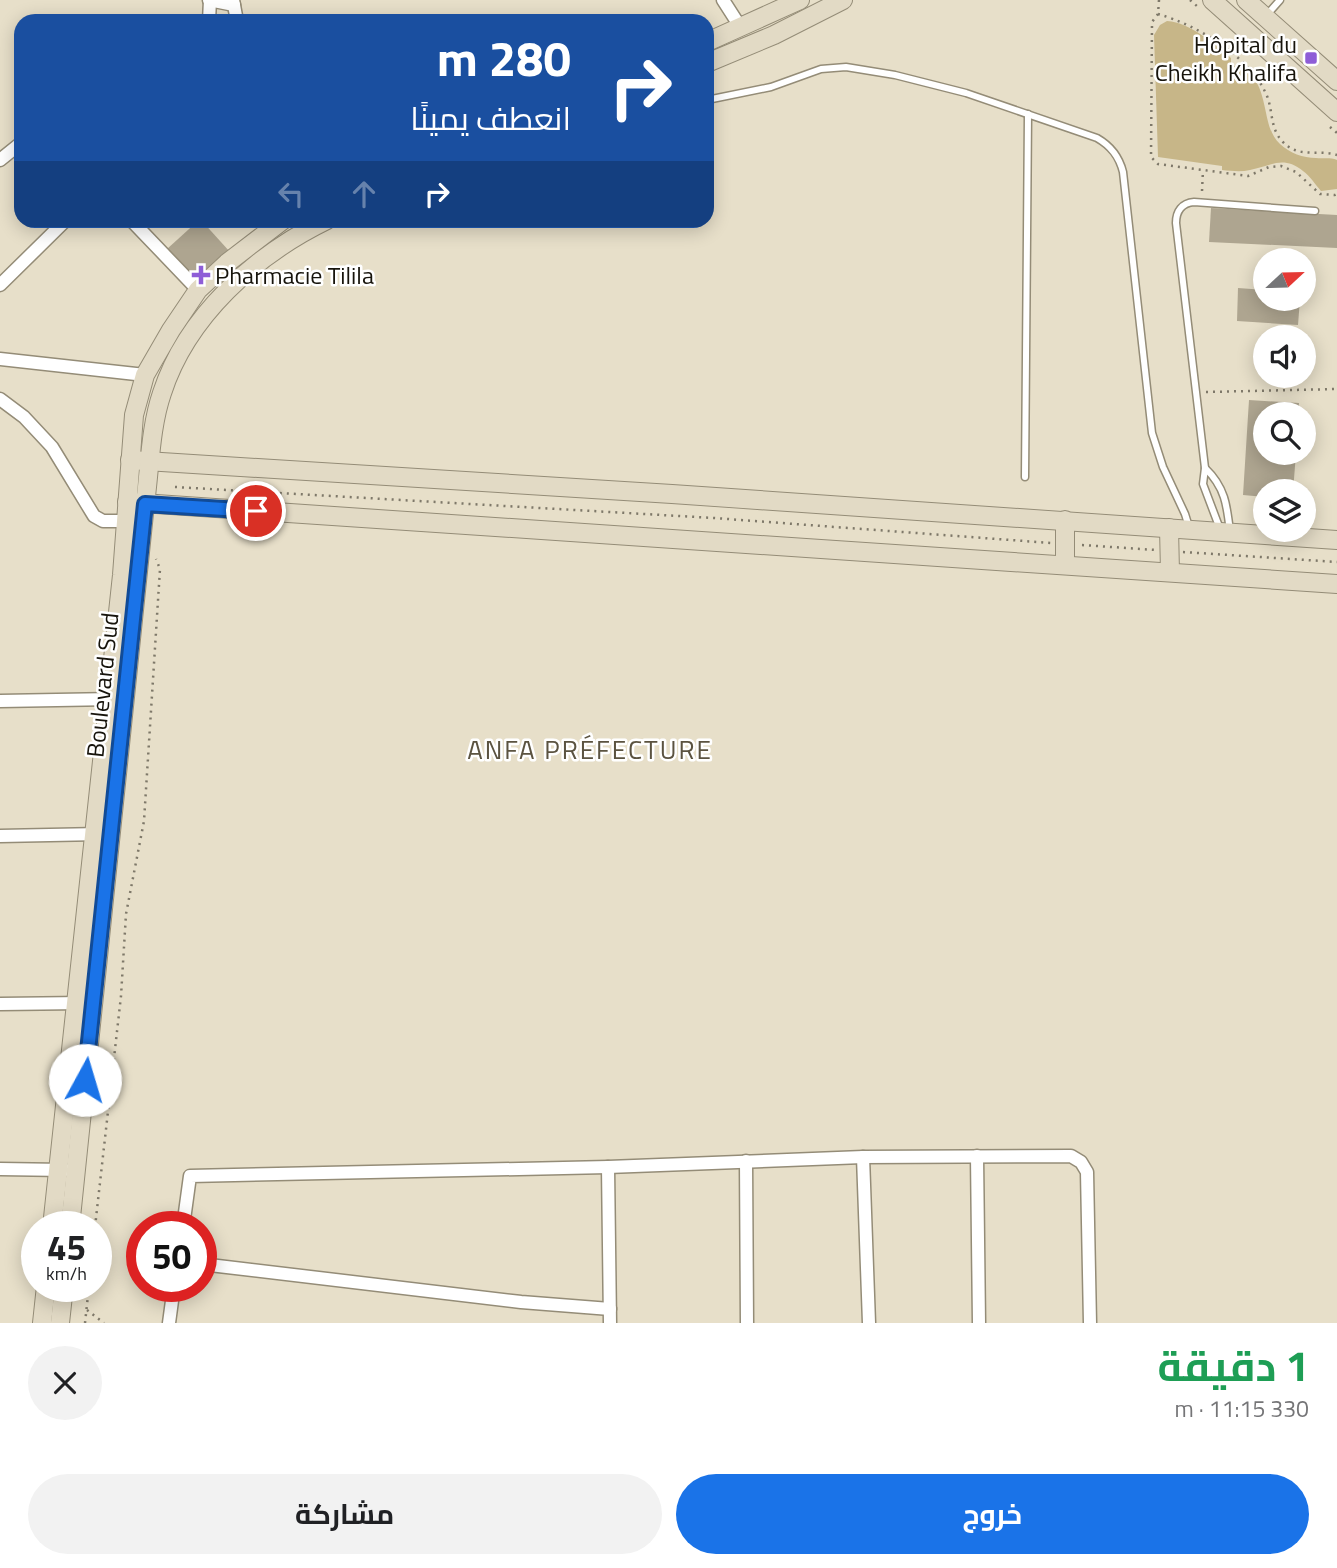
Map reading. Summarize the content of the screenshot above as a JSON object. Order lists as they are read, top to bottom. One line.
{"streets":{"main road":["Boulevard Sud"]},"districts":["ANFA PRÉFECTURE"],"places":{"transit":["Hôpital du Cheikh Khalifa"],"health":["Pharmacie Tilila"]},"north":"right","page":{"turn":["280 m","انعطف يمينًا"],"speed":"45 km/h","limit":"50","heading":["1 دقيقة","330 m · 11:15"],"buttons":["خروج","مشاركة"]}}
